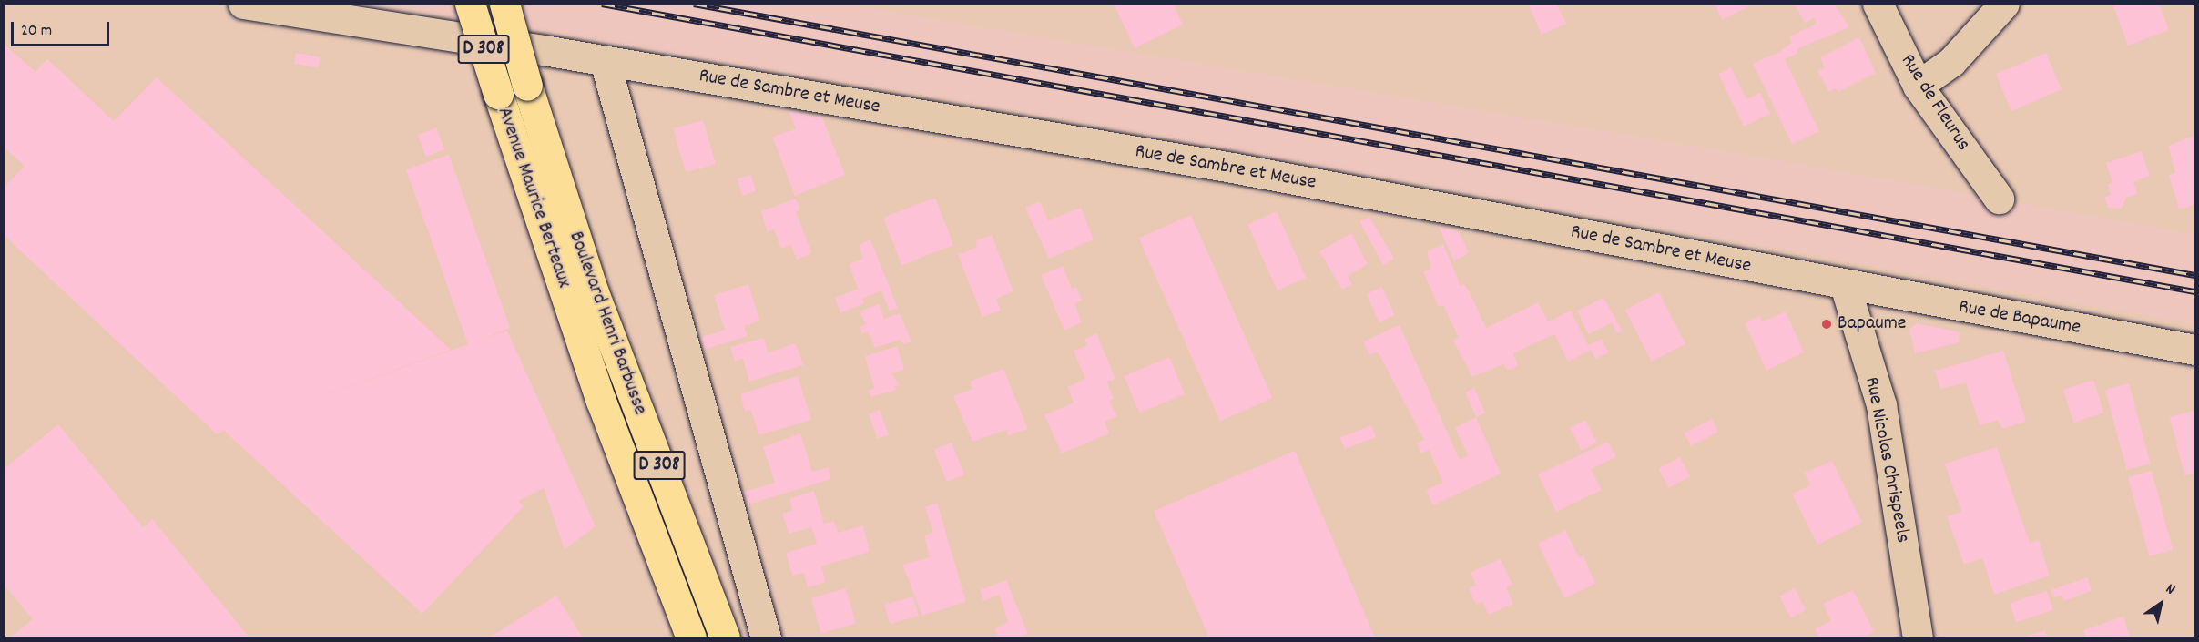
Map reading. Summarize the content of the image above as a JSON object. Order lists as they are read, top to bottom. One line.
{"streets":{"main road":["D 308","Avenue Maurice Berteaux","Boulevard Henri Barbusse"],"street":["Rue de Sambre et Meuse","Rue de Fleurus","Rue de Bapaume","Rue Nicolas Chrispeels"]},"crossings":[["Rue de Sambre et Meuse","Rue de Bapaume"],["Rue de Sambre et Meuse","Rue Nicolas Chrispeels"],["Avenue Maurice Berteaux","Boulevard Henri Barbusse"],["Rue de Bapaume","Rue Nicolas Chrispeels"]],"places":["Bapaume"],"scale_bar":"20 m","north":"top right"}
